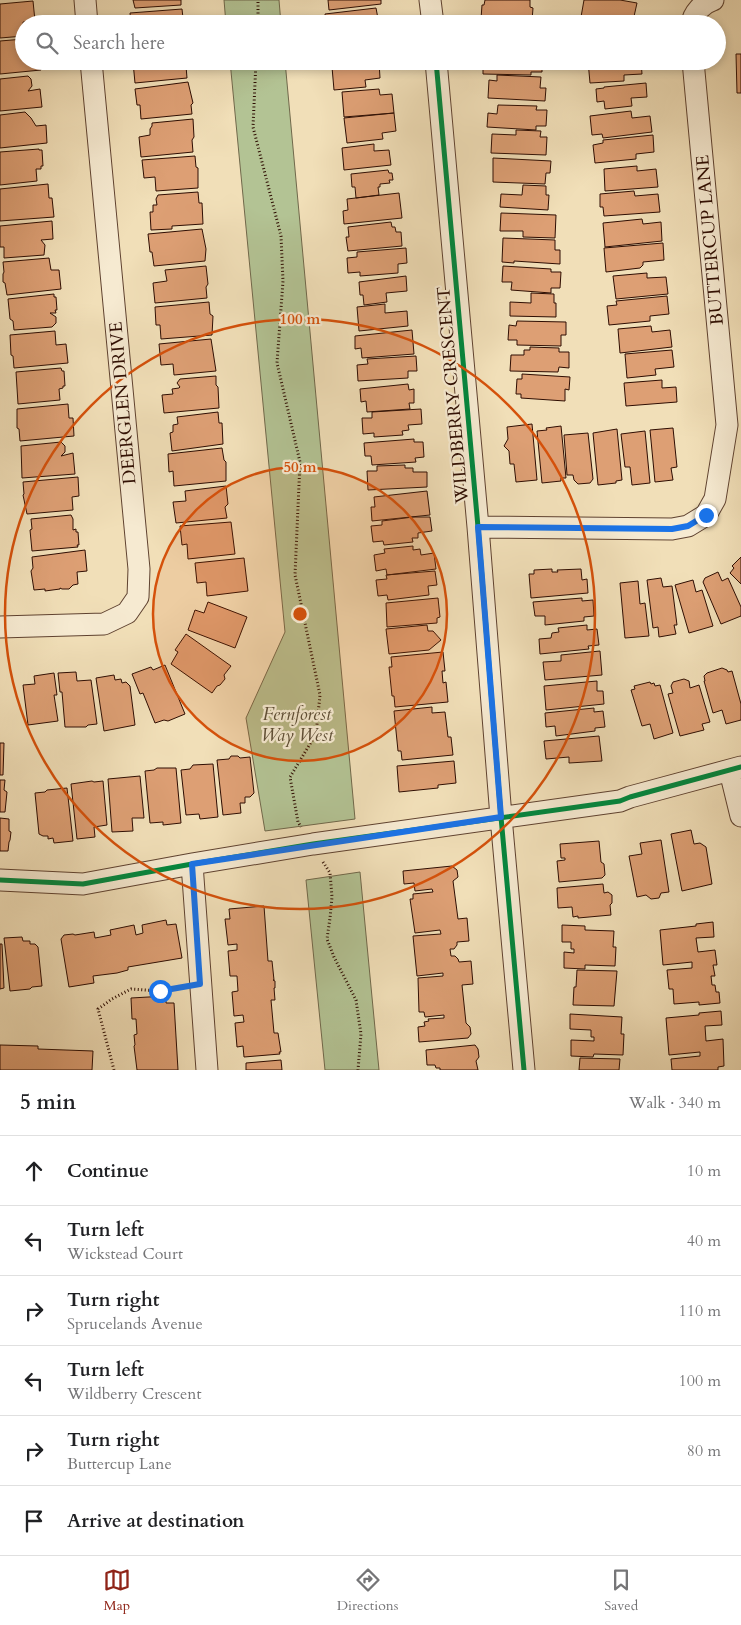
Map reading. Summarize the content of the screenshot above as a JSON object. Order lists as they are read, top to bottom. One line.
{"streets":{"street":["BUTTERCUP LANE","WILDBERRY CRESCENT","DEERGLEN DRIVE"]},"crossings":[["BUTTERCUP LANE","WILDBERRY CRESCENT"]],"parks":["Fernforest Way West"],"page":{"search":"Search here","heading":["5 min","Walk · 340 m"],"list":[["Continue","10 m"],["Turn left","Wickstead Court","40 m"],["Turn right","Sprucelands Avenue","110 m"],["Turn left","Wildberry Crescent","100 m"],["Turn right","Buttercup Lane","80 m"],"Arrive at destination"],"nav":["Map","Directions","Saved"]},"rings":["100 m","50 m"]}
